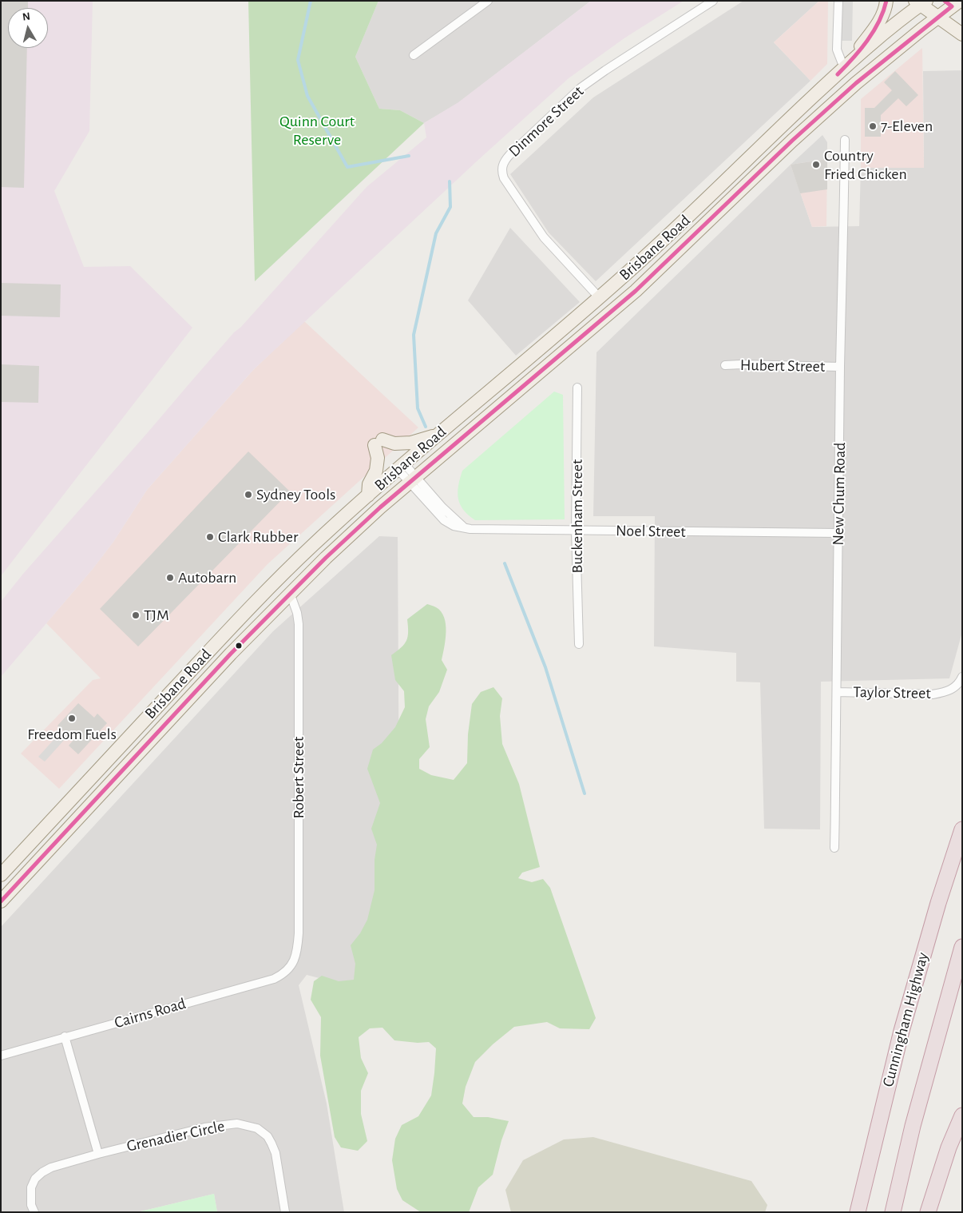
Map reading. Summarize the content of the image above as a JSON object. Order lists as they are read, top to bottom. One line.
{"streets":{"highway":["Cunningham Highway"],"main road":["Brisbane Road"],"street":["Dinmore Street","Hubert Street","New Chum Road","Buckenham Street","Noel Street","Taylor Street","Robert Street","Cairns Road","Grenadier Circle"]},"crossings":[["Dinmore Street","Brisbane Road"],["Brisbane Road","Noel Street"],["Brisbane Road","Robert Street"],["Hubert Street","New Chum Road"],["New Chum Road","Noel Street"],["New Chum Road","Taylor Street"],["Buckenham Street","Noel Street"],["Robert Street","Cairns Road"]],"parks":["Quinn Court Reserve"],"places":["7-Eleven","Country Fried Chicken","Sydney Tools","Clark Rubber","Autobarn","TJM","Freedom Fuels"],"north":"top"}
